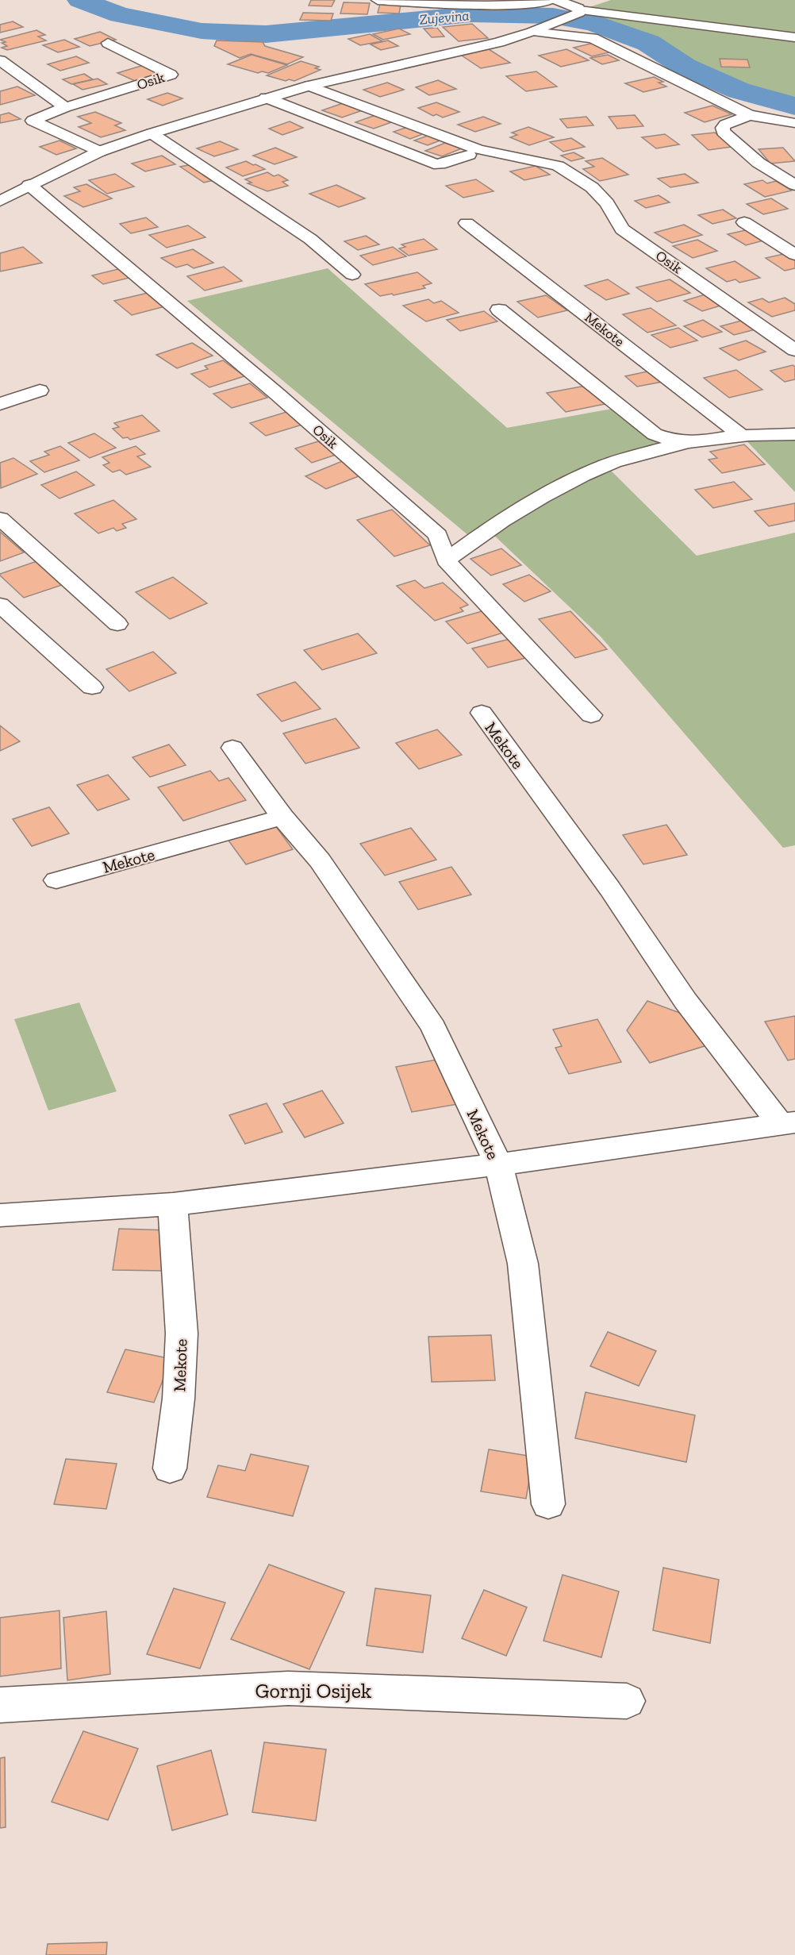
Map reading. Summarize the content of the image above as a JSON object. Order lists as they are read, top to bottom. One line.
{"streets":{"street":["Osik","Mekote","Gornji Osijek"]},"water":["Zujevina"]}
